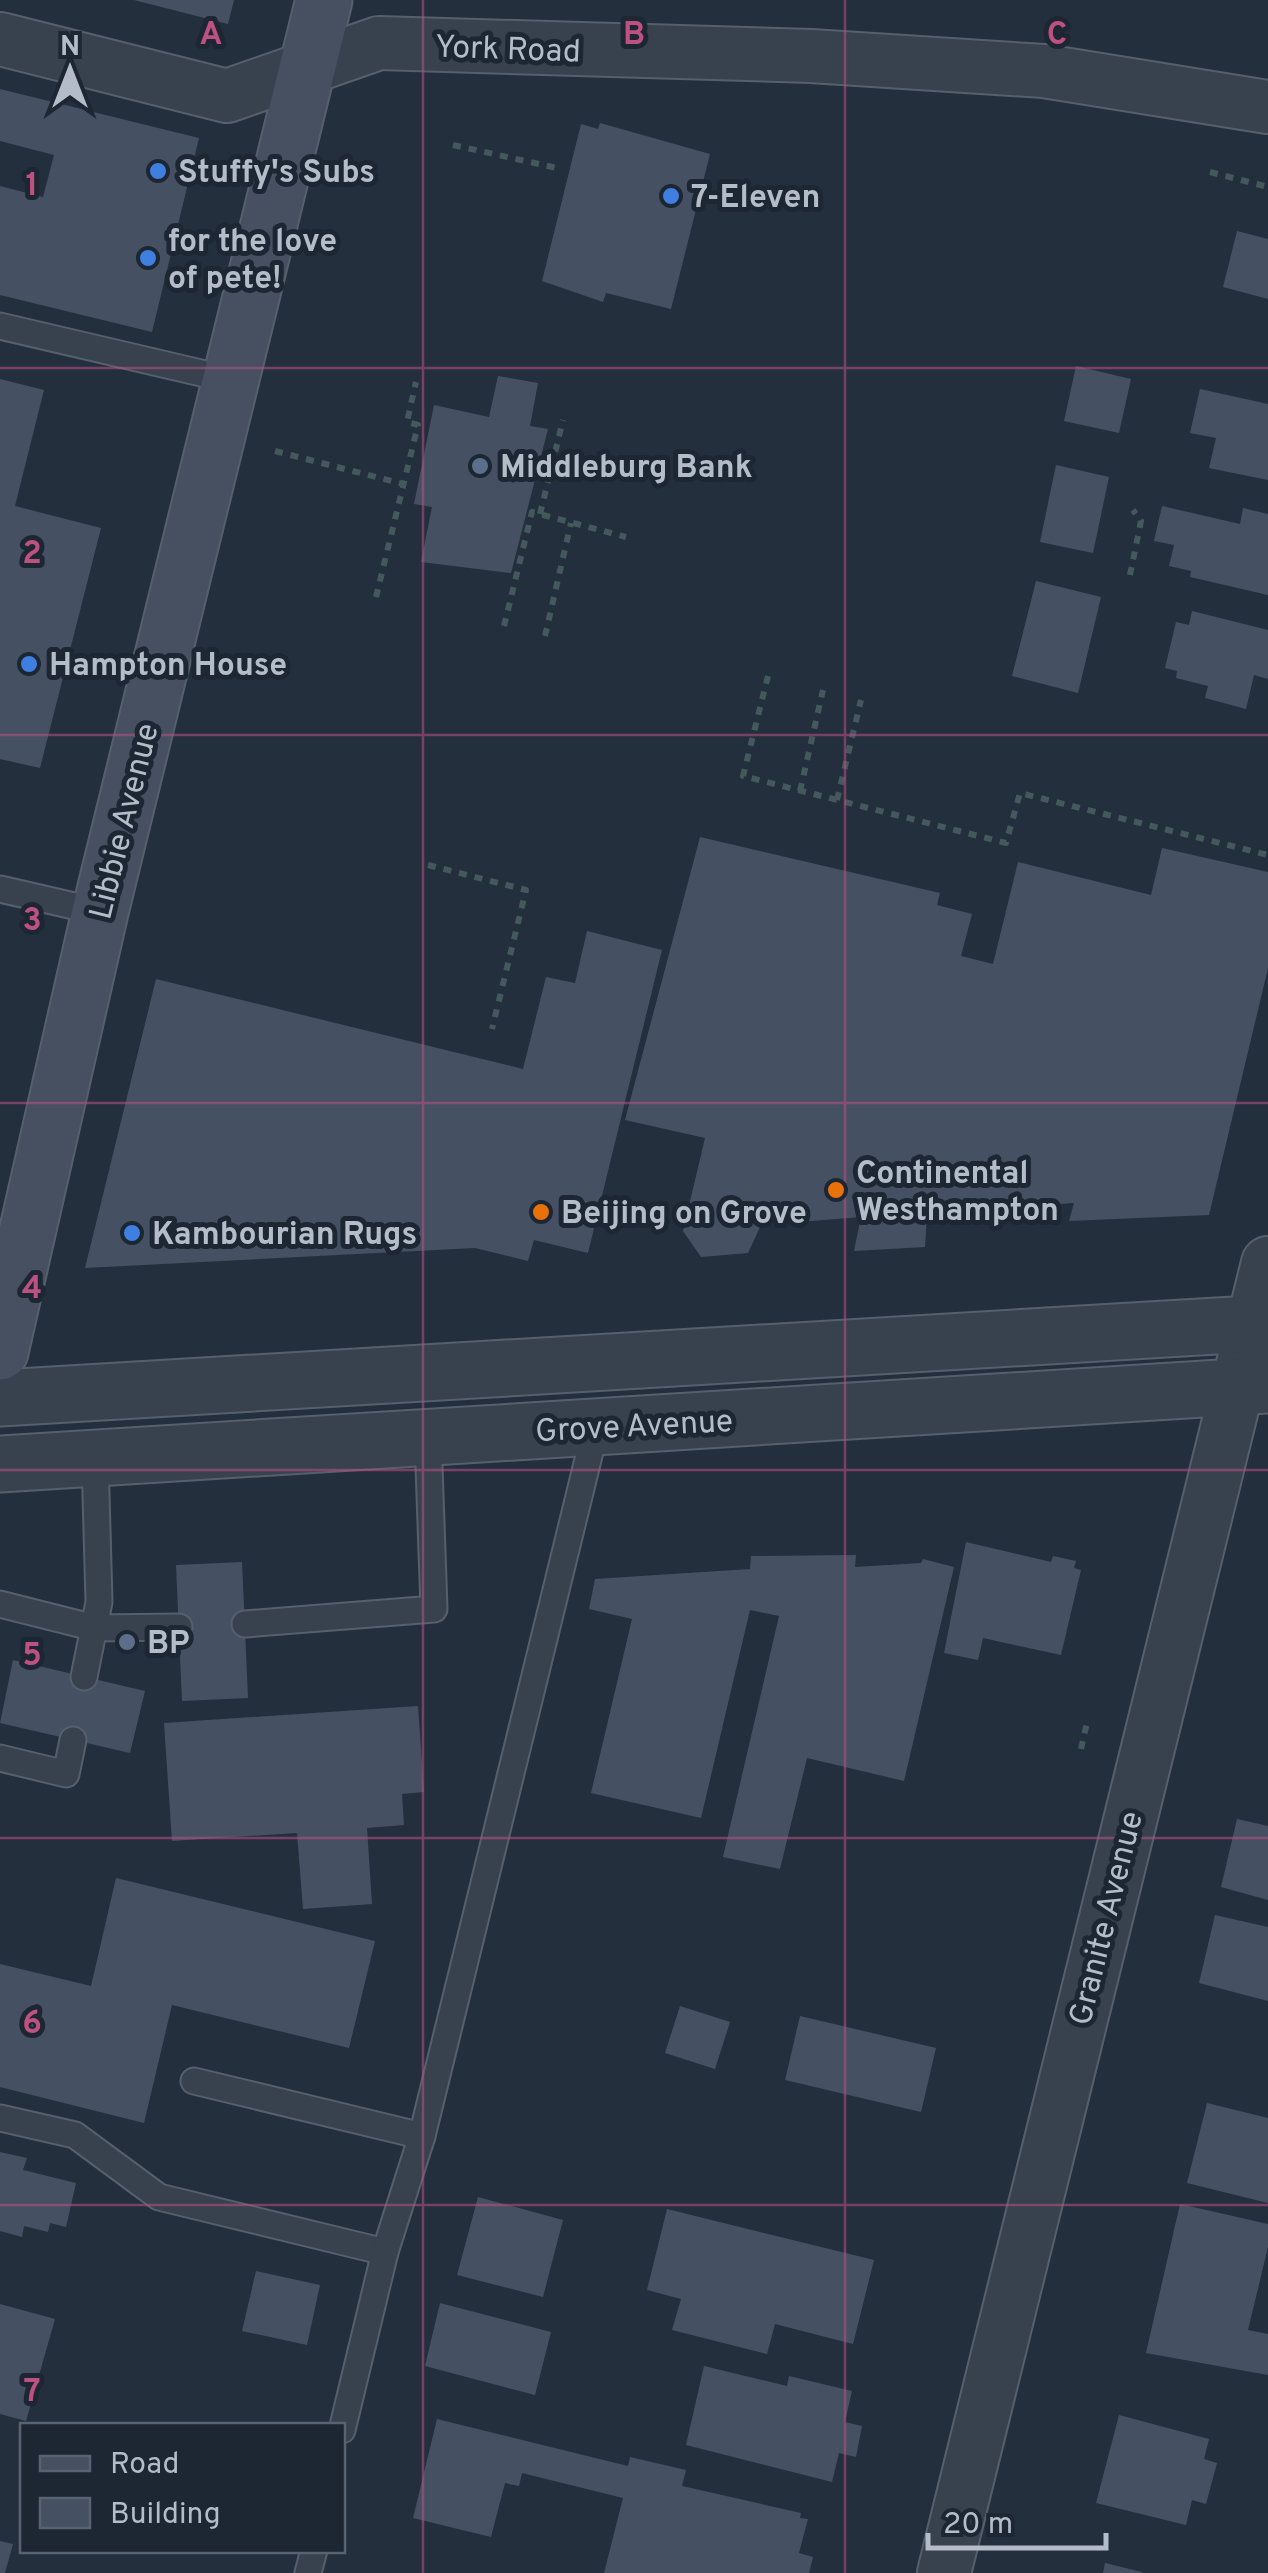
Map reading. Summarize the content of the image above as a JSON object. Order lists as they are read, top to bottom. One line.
{"streets":{"main road":["Libbie Avenue"],"street":["York Road","Grove Avenue","Granite Avenue"]},"crossings":[["York Road","Libbie Avenue"],["Grove Avenue","Granite Avenue"]],"places":["Stuffy's Subs","7-Eleven","for the love of pete!","Middleburg Bank","Hampton House","Continental Westhampton","Beijing on Grove","Kambourian Rugs","BP"],"legend":["Road","Building"],"scale_bar":"20 m","north":"top","grid":{"columns":["A","B","C"],"rows":["1","2","3","4","5","6","7"]}}
